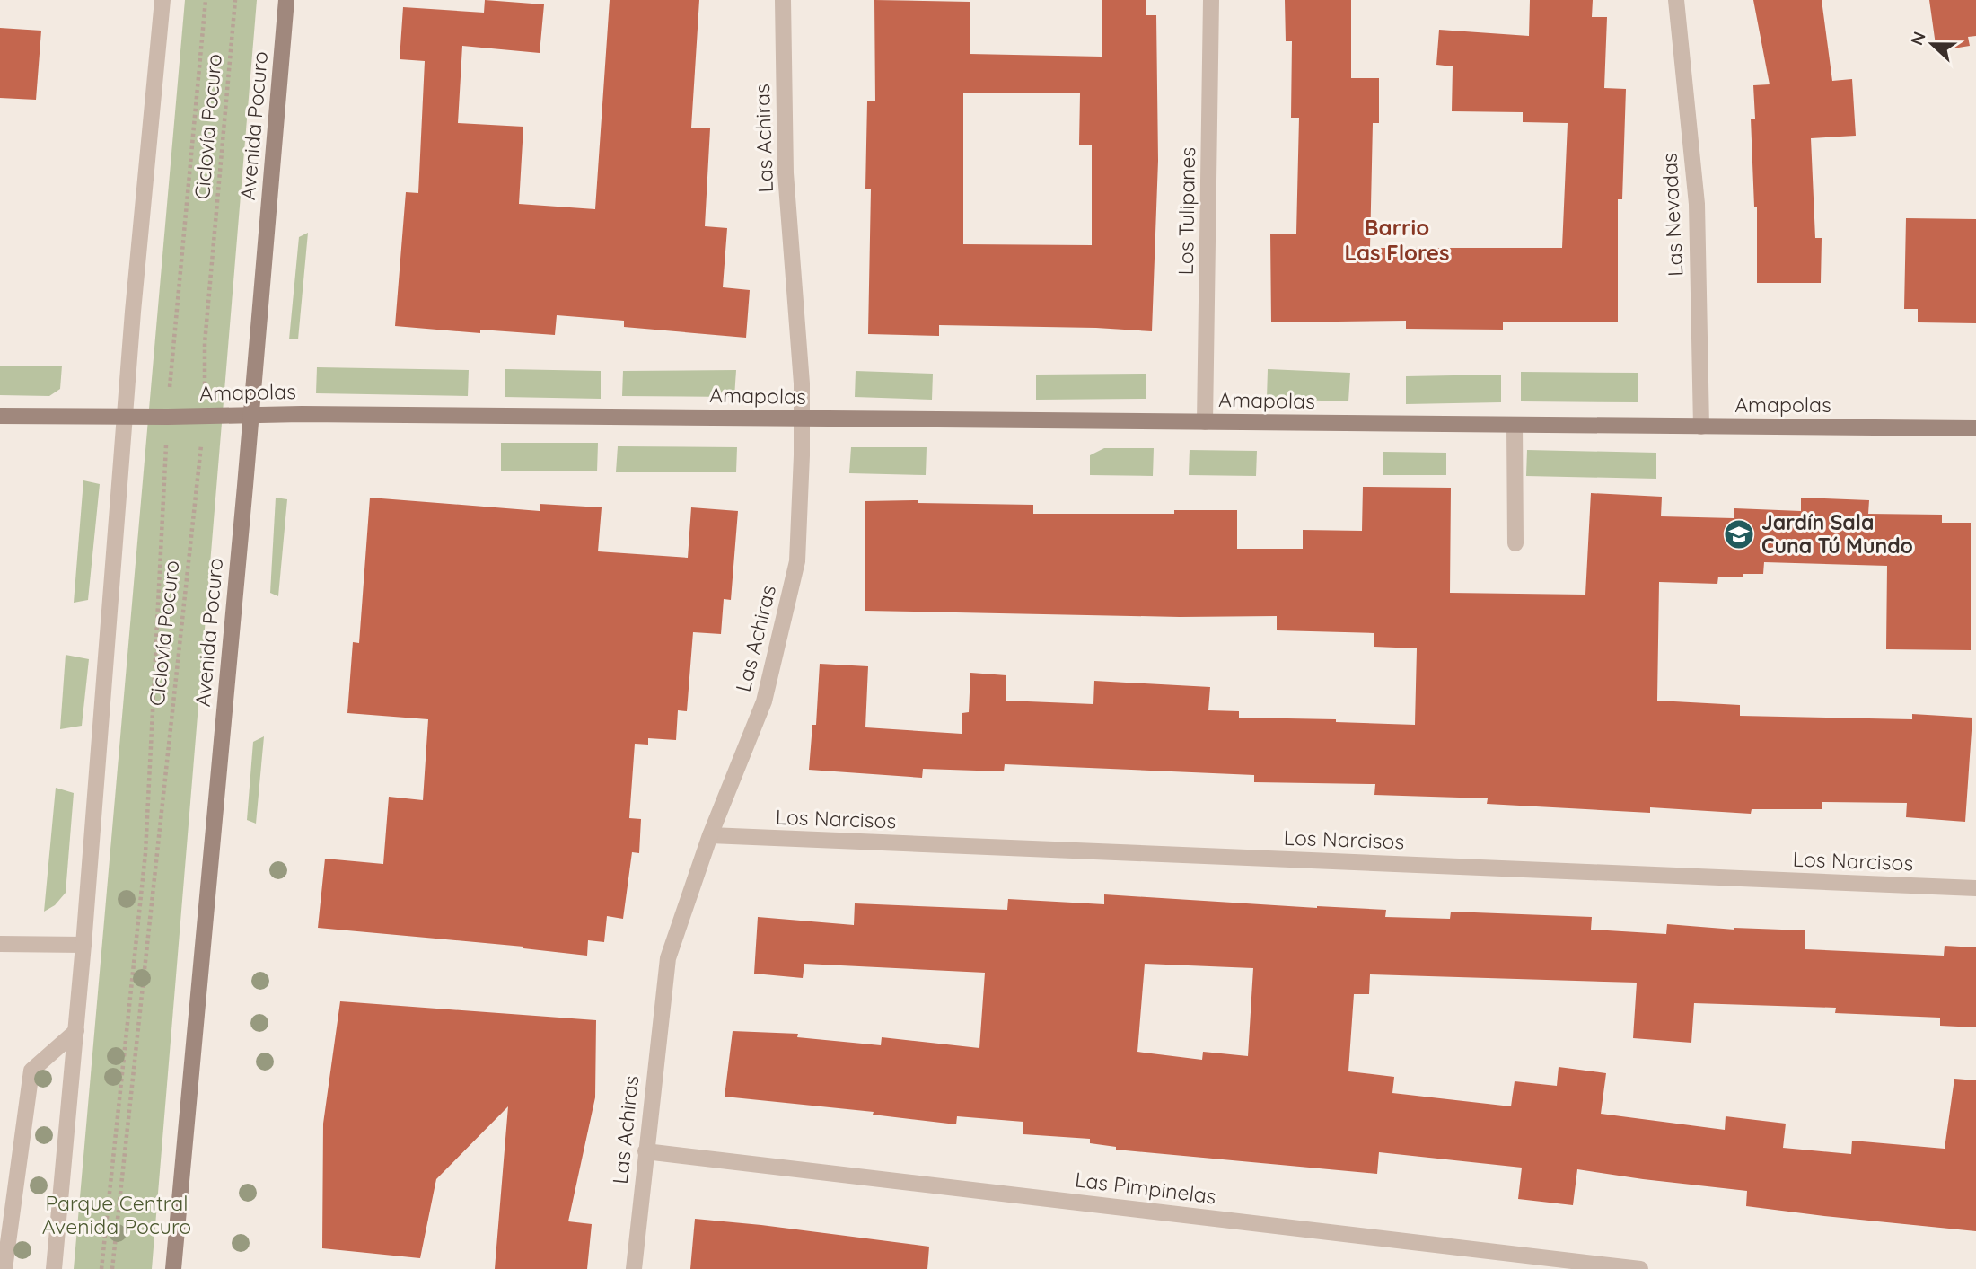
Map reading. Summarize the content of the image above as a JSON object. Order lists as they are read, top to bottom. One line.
{"streets":{"street":["Avenida Pocuro","Las Achiras","Los Tulipanes","Las Nevadas","Amapolas","Los Narcisos","Las Pimpinelas"],"path":["Ciclovía Pocuro"]},"crossings":[["Avenida Pocuro","Amapolas"],["Ciclovía Pocuro","Amapolas"],["Las Achiras","Amapolas"],["Las Achiras","Los Narcisos"],["Las Achiras","Las Pimpinelas"],["Los Tulipanes","Amapolas"],["Las Nevadas","Amapolas"]],"districts":["Barrio Las Flores"],"parks":["Parque Central Avenida Pocuro"],"places":{"school or university":["Jardín Sala Cuna Tú Mundo"]},"north":"left"}
